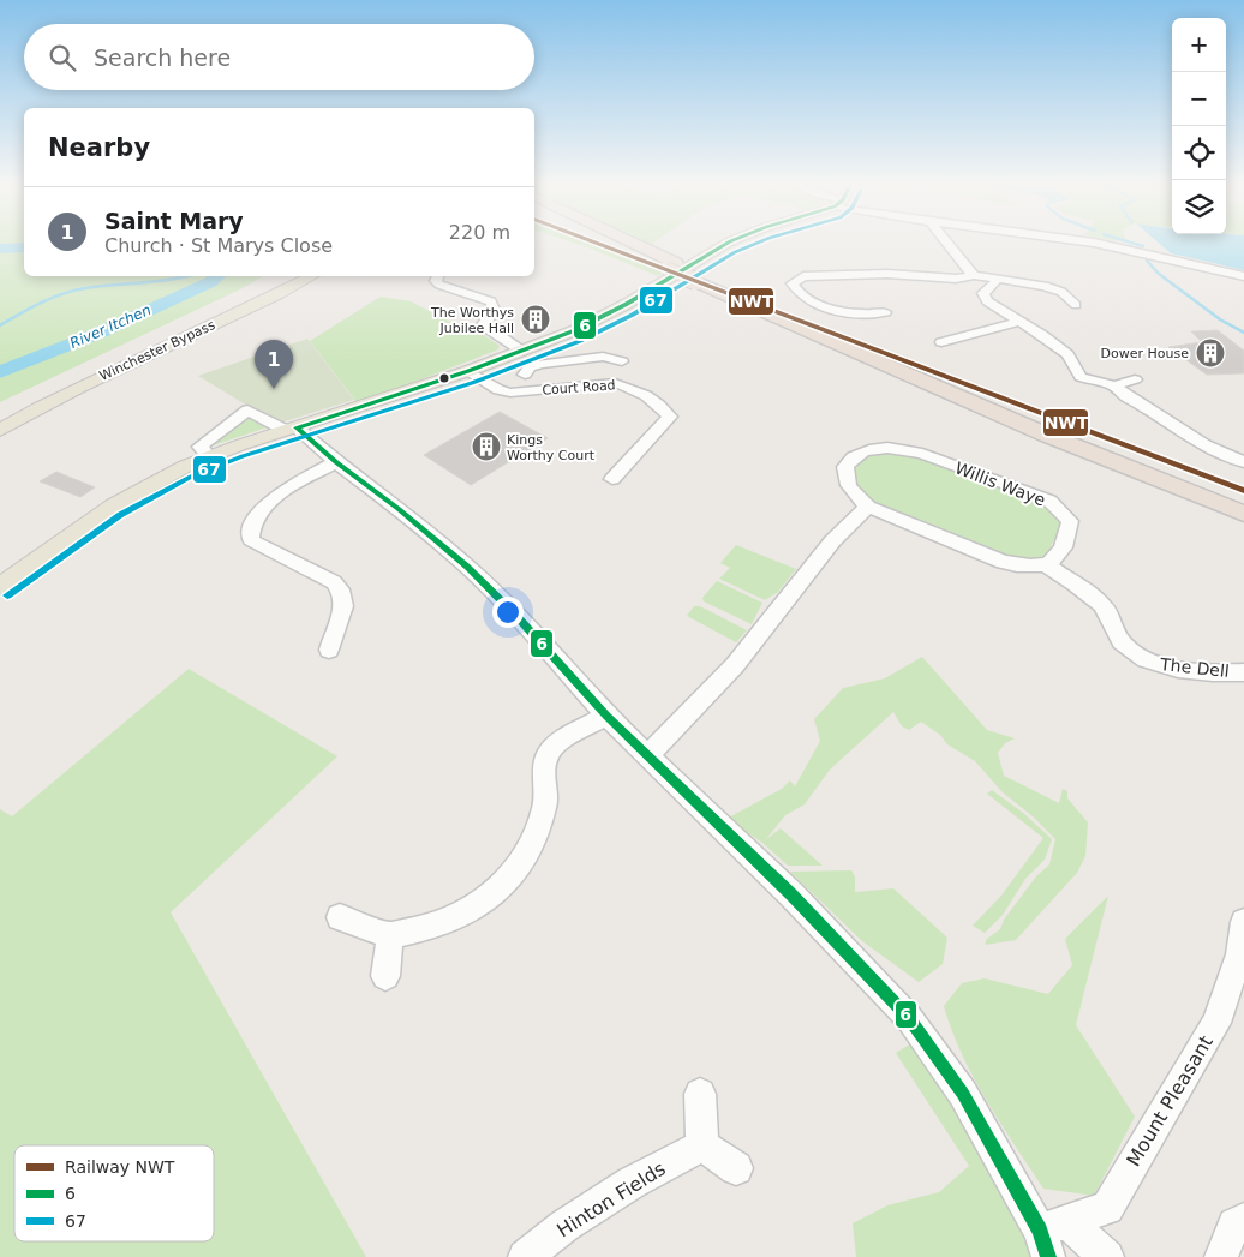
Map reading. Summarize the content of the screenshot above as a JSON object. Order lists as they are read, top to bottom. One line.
{"streets":{"main road":["Winchester Bypass"],"street":["Court Road","Willis Waye","The Dell","Mount Pleasant","Hinton Fields"]},"crossings":[["Willis Waye","The Dell"]],"water":["River Itchen"],"places":{"building":["The Worthys Jubilee Hall","Dower House","Kings Worthy Court"]},"lines":["rail line NWT","transit line 6","transit line 67"],"legend":["Railway NWT","6","67"],"page":{"map_buttons":["+","−"],"search":"Search here","heading":"Nearby","list":[{"mark":"1","name":"Saint Mary","note":"Church · St Marys Close","value":"220 m"}],"pins":"1"}}
